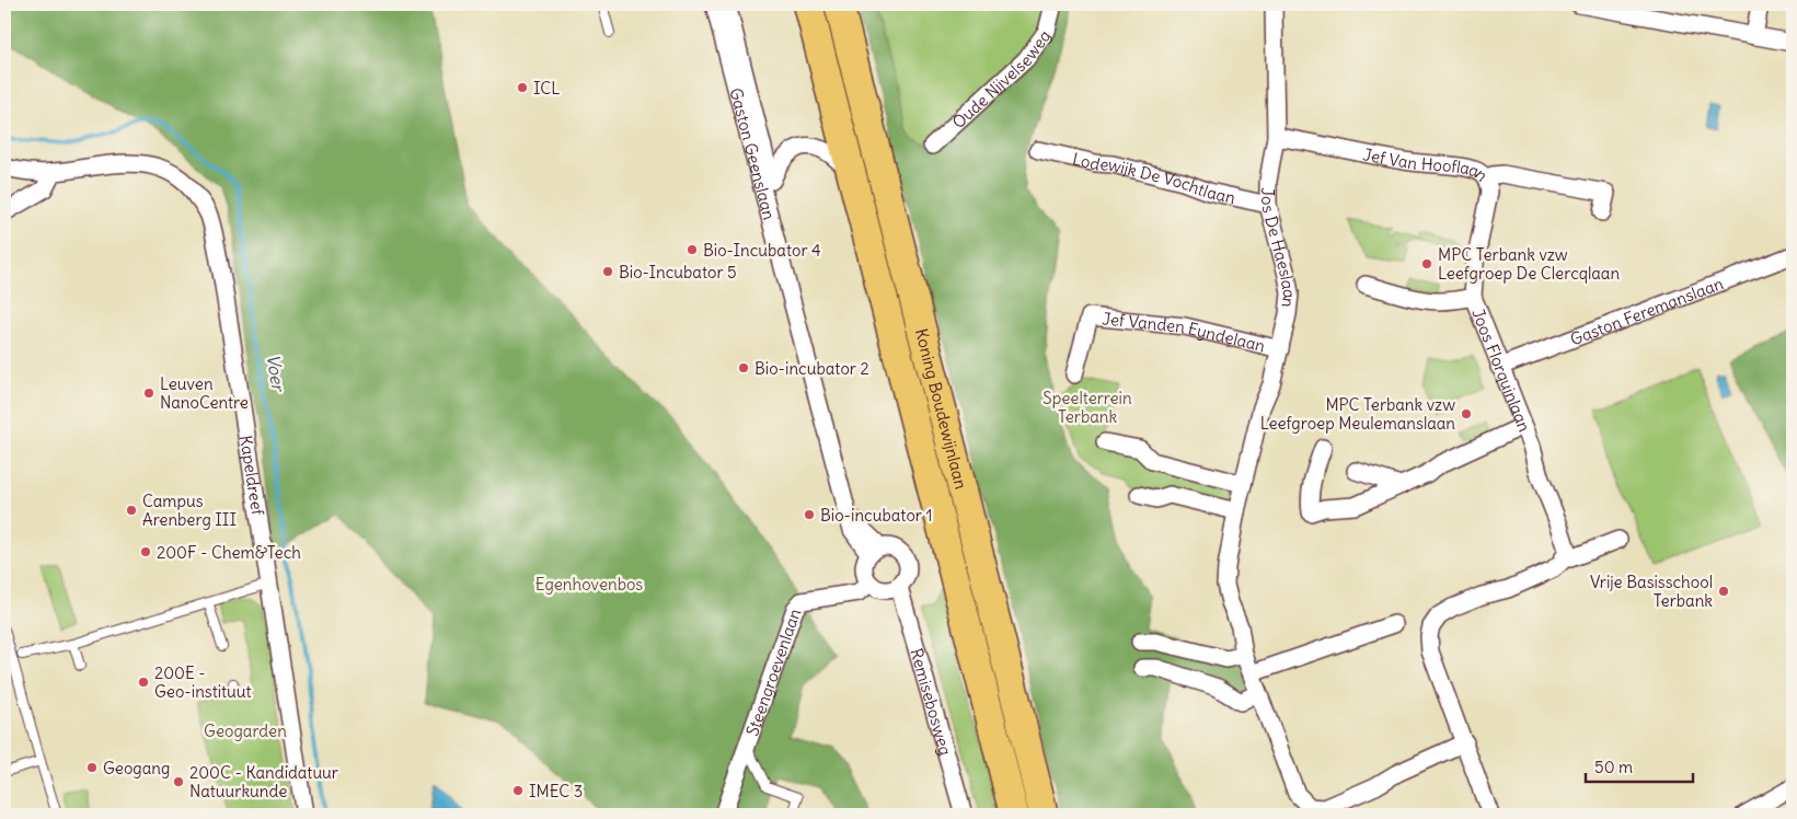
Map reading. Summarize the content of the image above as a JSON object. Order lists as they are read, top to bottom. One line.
{"streets":{"highway":["Koning Boudewijnlaan"],"street":["Oude Nijvelseweg","Gaston Geenslaan","Jef Van Hooflaan","Lodewijk De Vochtlaan","Jos De Haeslaan","Gaston Feremanslaan","Jef Vanden Eyndelaan","Joos Florquinlaan","Kapeldreef","Steengroevenlaan","Remisebosweg"]},"crossings":[["Gaston Geenslaan","Koning Boudewijnlaan"],["Gaston Geenslaan","Steengroevenlaan"],["Gaston Geenslaan","Remisebosweg"],["Jef Van Hooflaan","Jos De Haeslaan"],["Jef Van Hooflaan","Joos Florquinlaan"],["Lodewijk De Vochtlaan","Jos De Haeslaan"],["Jos De Haeslaan","Jef Vanden Eyndelaan"],["Gaston Feremanslaan","Joos Florquinlaan"],["Steengroevenlaan","Remisebosweg"]],"water":["Voer"],"parks":["Speelterrein Terbank","Egenhovenbos","Geogarden"],"places":["ICL","Bio-Incubator 4","MPC Terbank vzw Leefgroep De Clercqlaan","Bio-Incubator 5","Bio-incubator 2","Leuven NanoCentre","MPC Terbank vzw Leefgroep Meulemanslaan","Campus Arenberg III","Bio-incubator 1","200F - Chem&Tech","Vrije Basisschool Terbank","200E - Geo-instituut","Geogang","200C - Kandidatuur Natuurkunde","IMEC 3"],"scale_bar":"50 m"}
